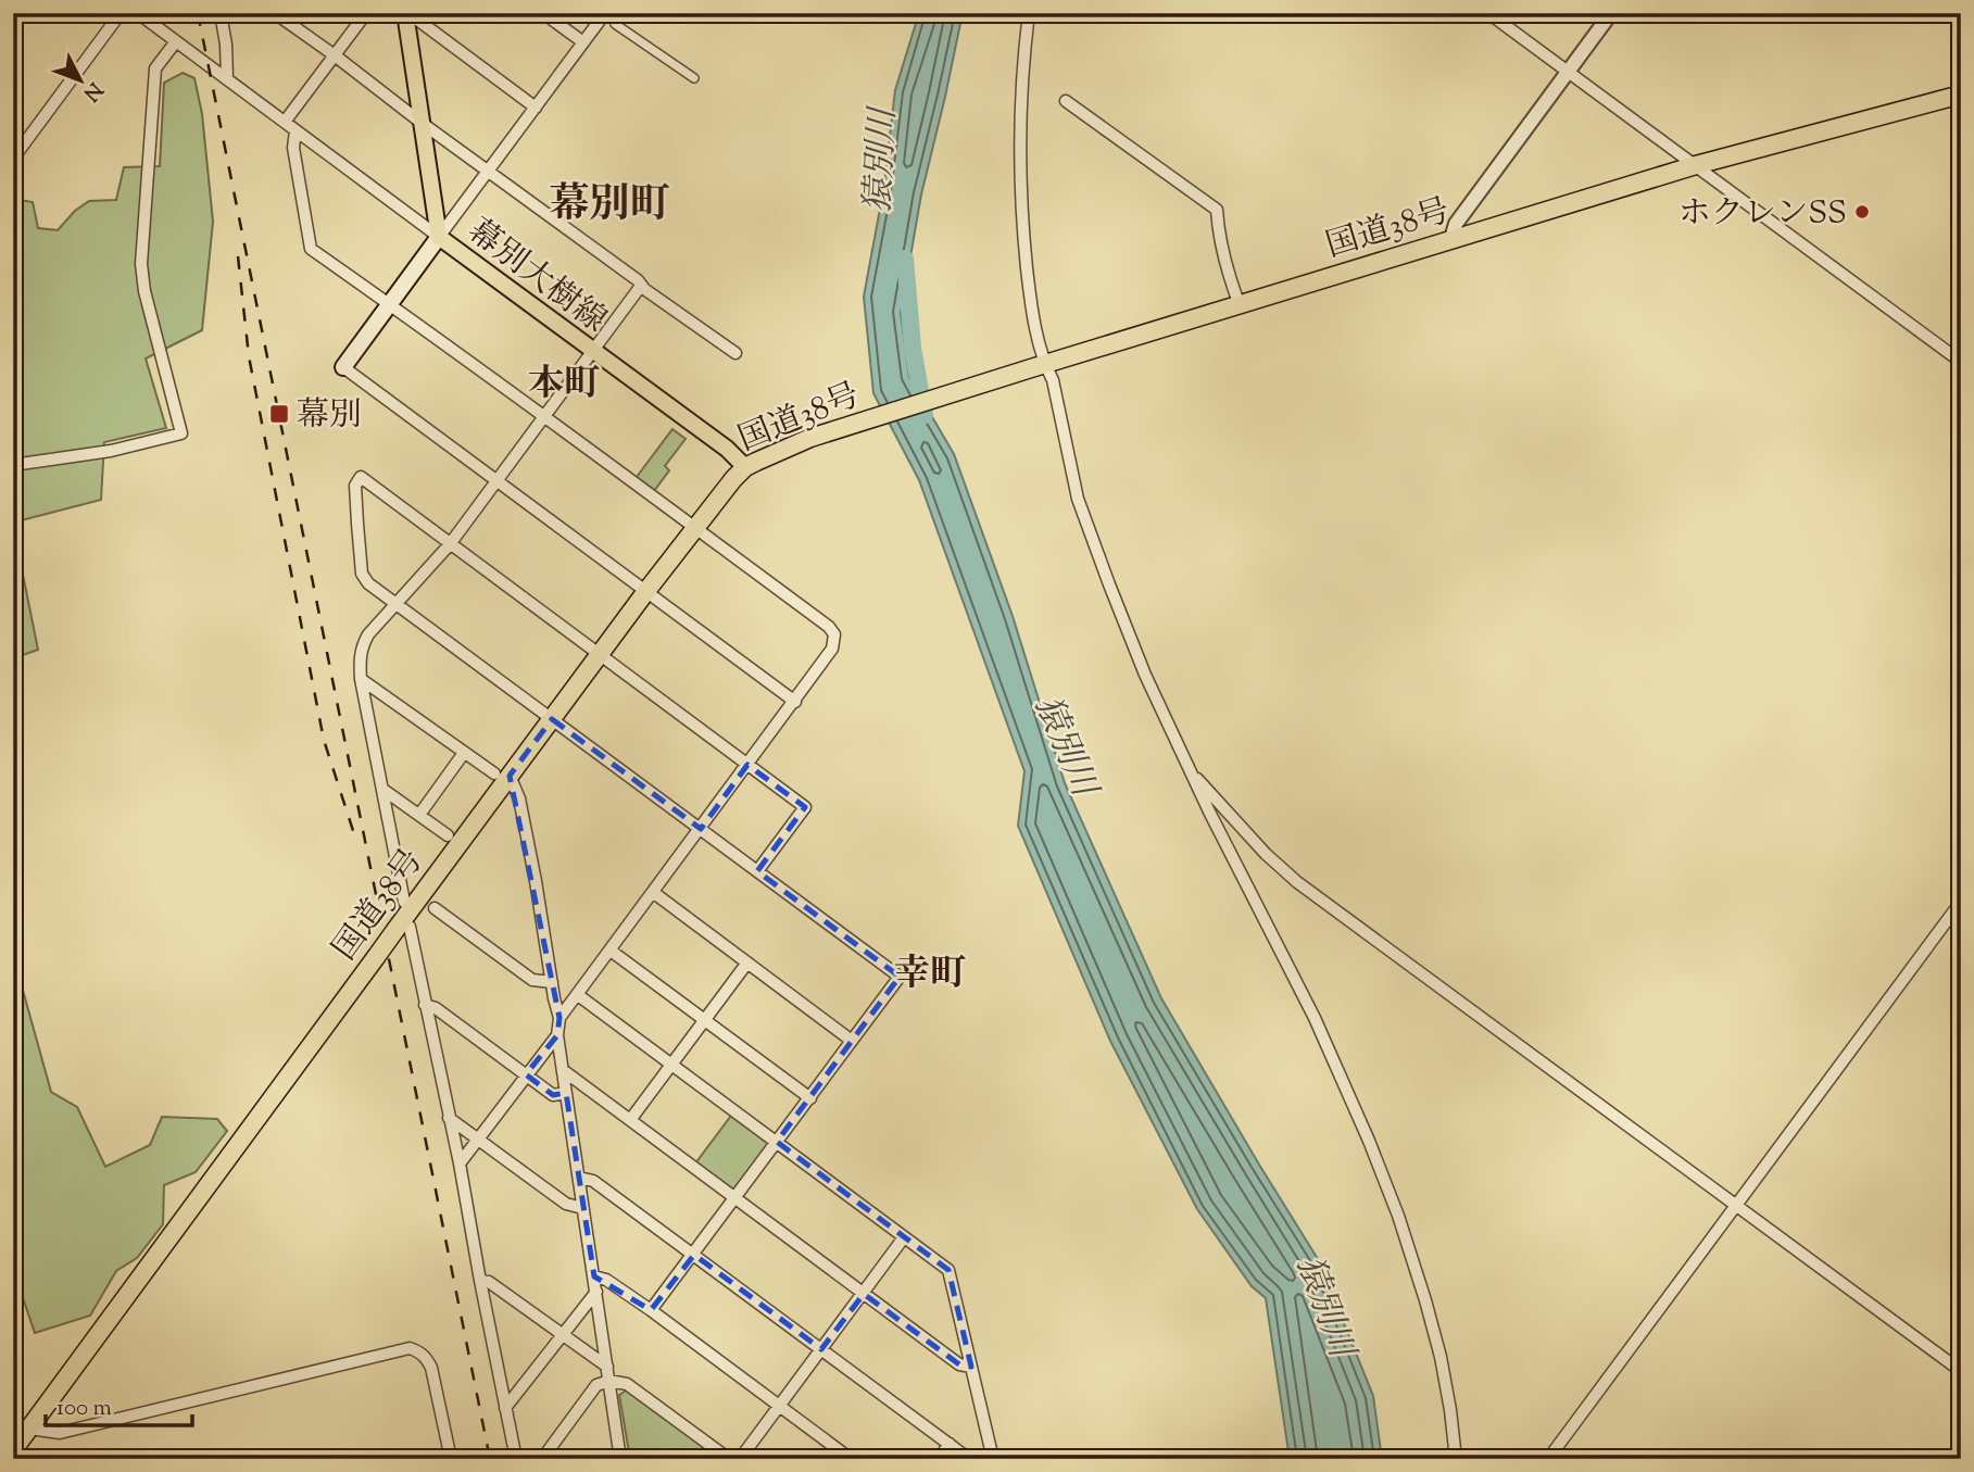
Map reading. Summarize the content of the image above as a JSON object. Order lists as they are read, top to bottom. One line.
{"streets":{"highway":["国道38号"],"main road":["幕別大樹線"]},"crossings":[["国道38号","幕別大樹線"]],"districts":["幕別町","本町","幸町"],"water":["猿別川"],"places":{"other":["ホクレンSS"],"transit":["幕別"]},"scale_bar":"100 m","north":"bottom right"}
